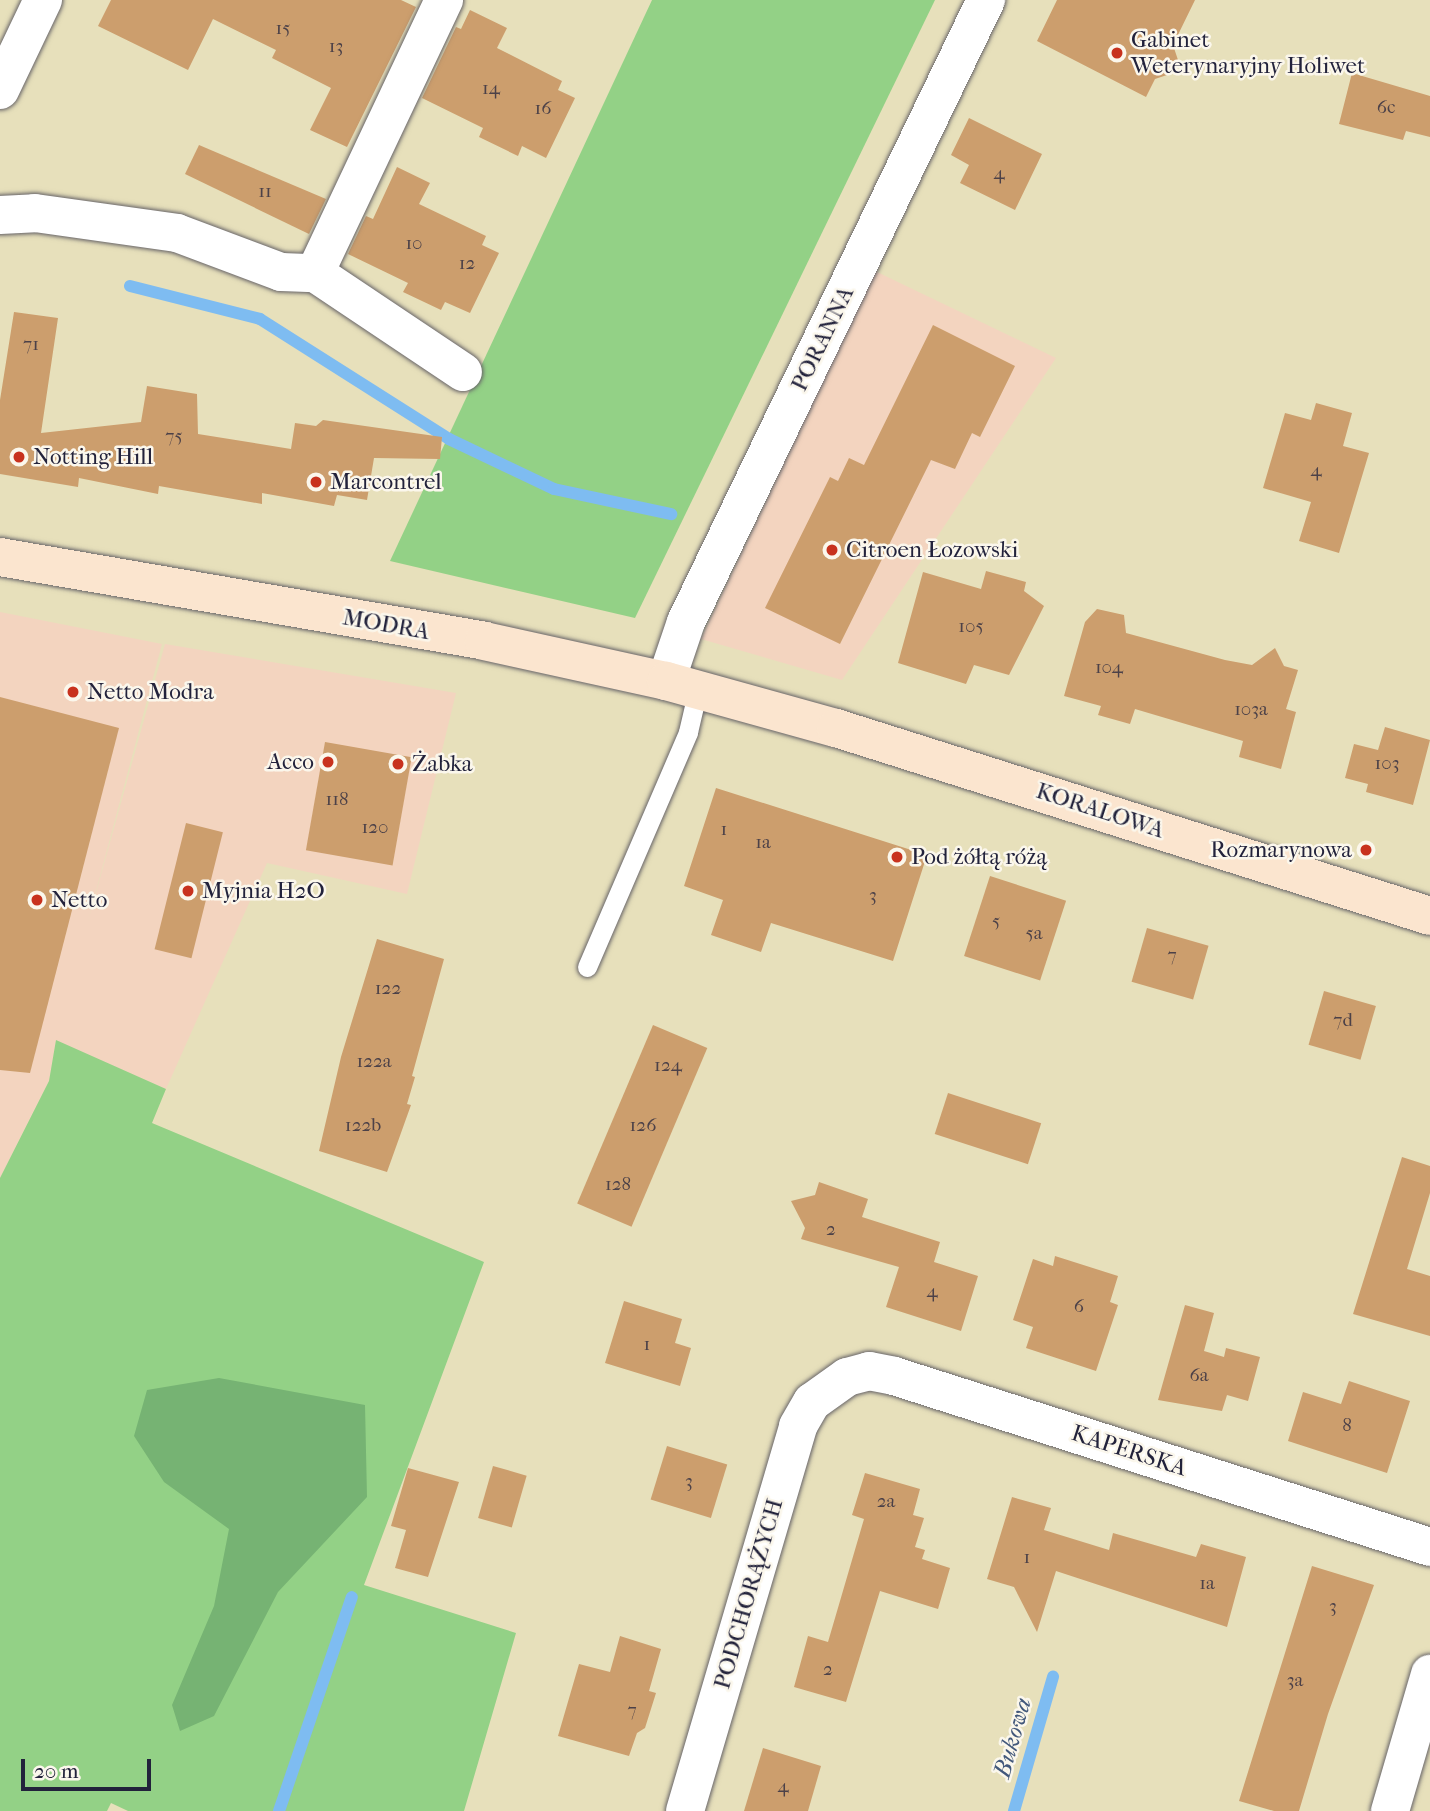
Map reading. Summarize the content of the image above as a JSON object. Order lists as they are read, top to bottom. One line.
{"streets":{"street":["PORANNA","MODRA","KORALOWA","KAPERSKA","PODCHORĄŻYCH"]},"crossings":[["PORANNA","MODRA"],["MODRA","KORALOWA"],["KAPERSKA","PODCHORĄŻYCH"]],"water":["Bukowa"],"places":["Gabinet Weterynaryjny Holiwet","Notting Hill","Marcontrel","Citroen Łozowski","Netto Modra","Acco","Żabka","Rozmarynowa","Pod żółtą różą","Myjnia H2O","Netto"],"house_numbers":["15","13","14","6c","16","4","11","10","12","71","75","4","105","104","103a","103","118","120","1","1a","3","5","5a","7","122","7d","122a","124","122b","126","128","2","4","6","1","6a","8","3","2a","1","1a","3","2","3a","7","4"],"scale_bar":"20 m"}
